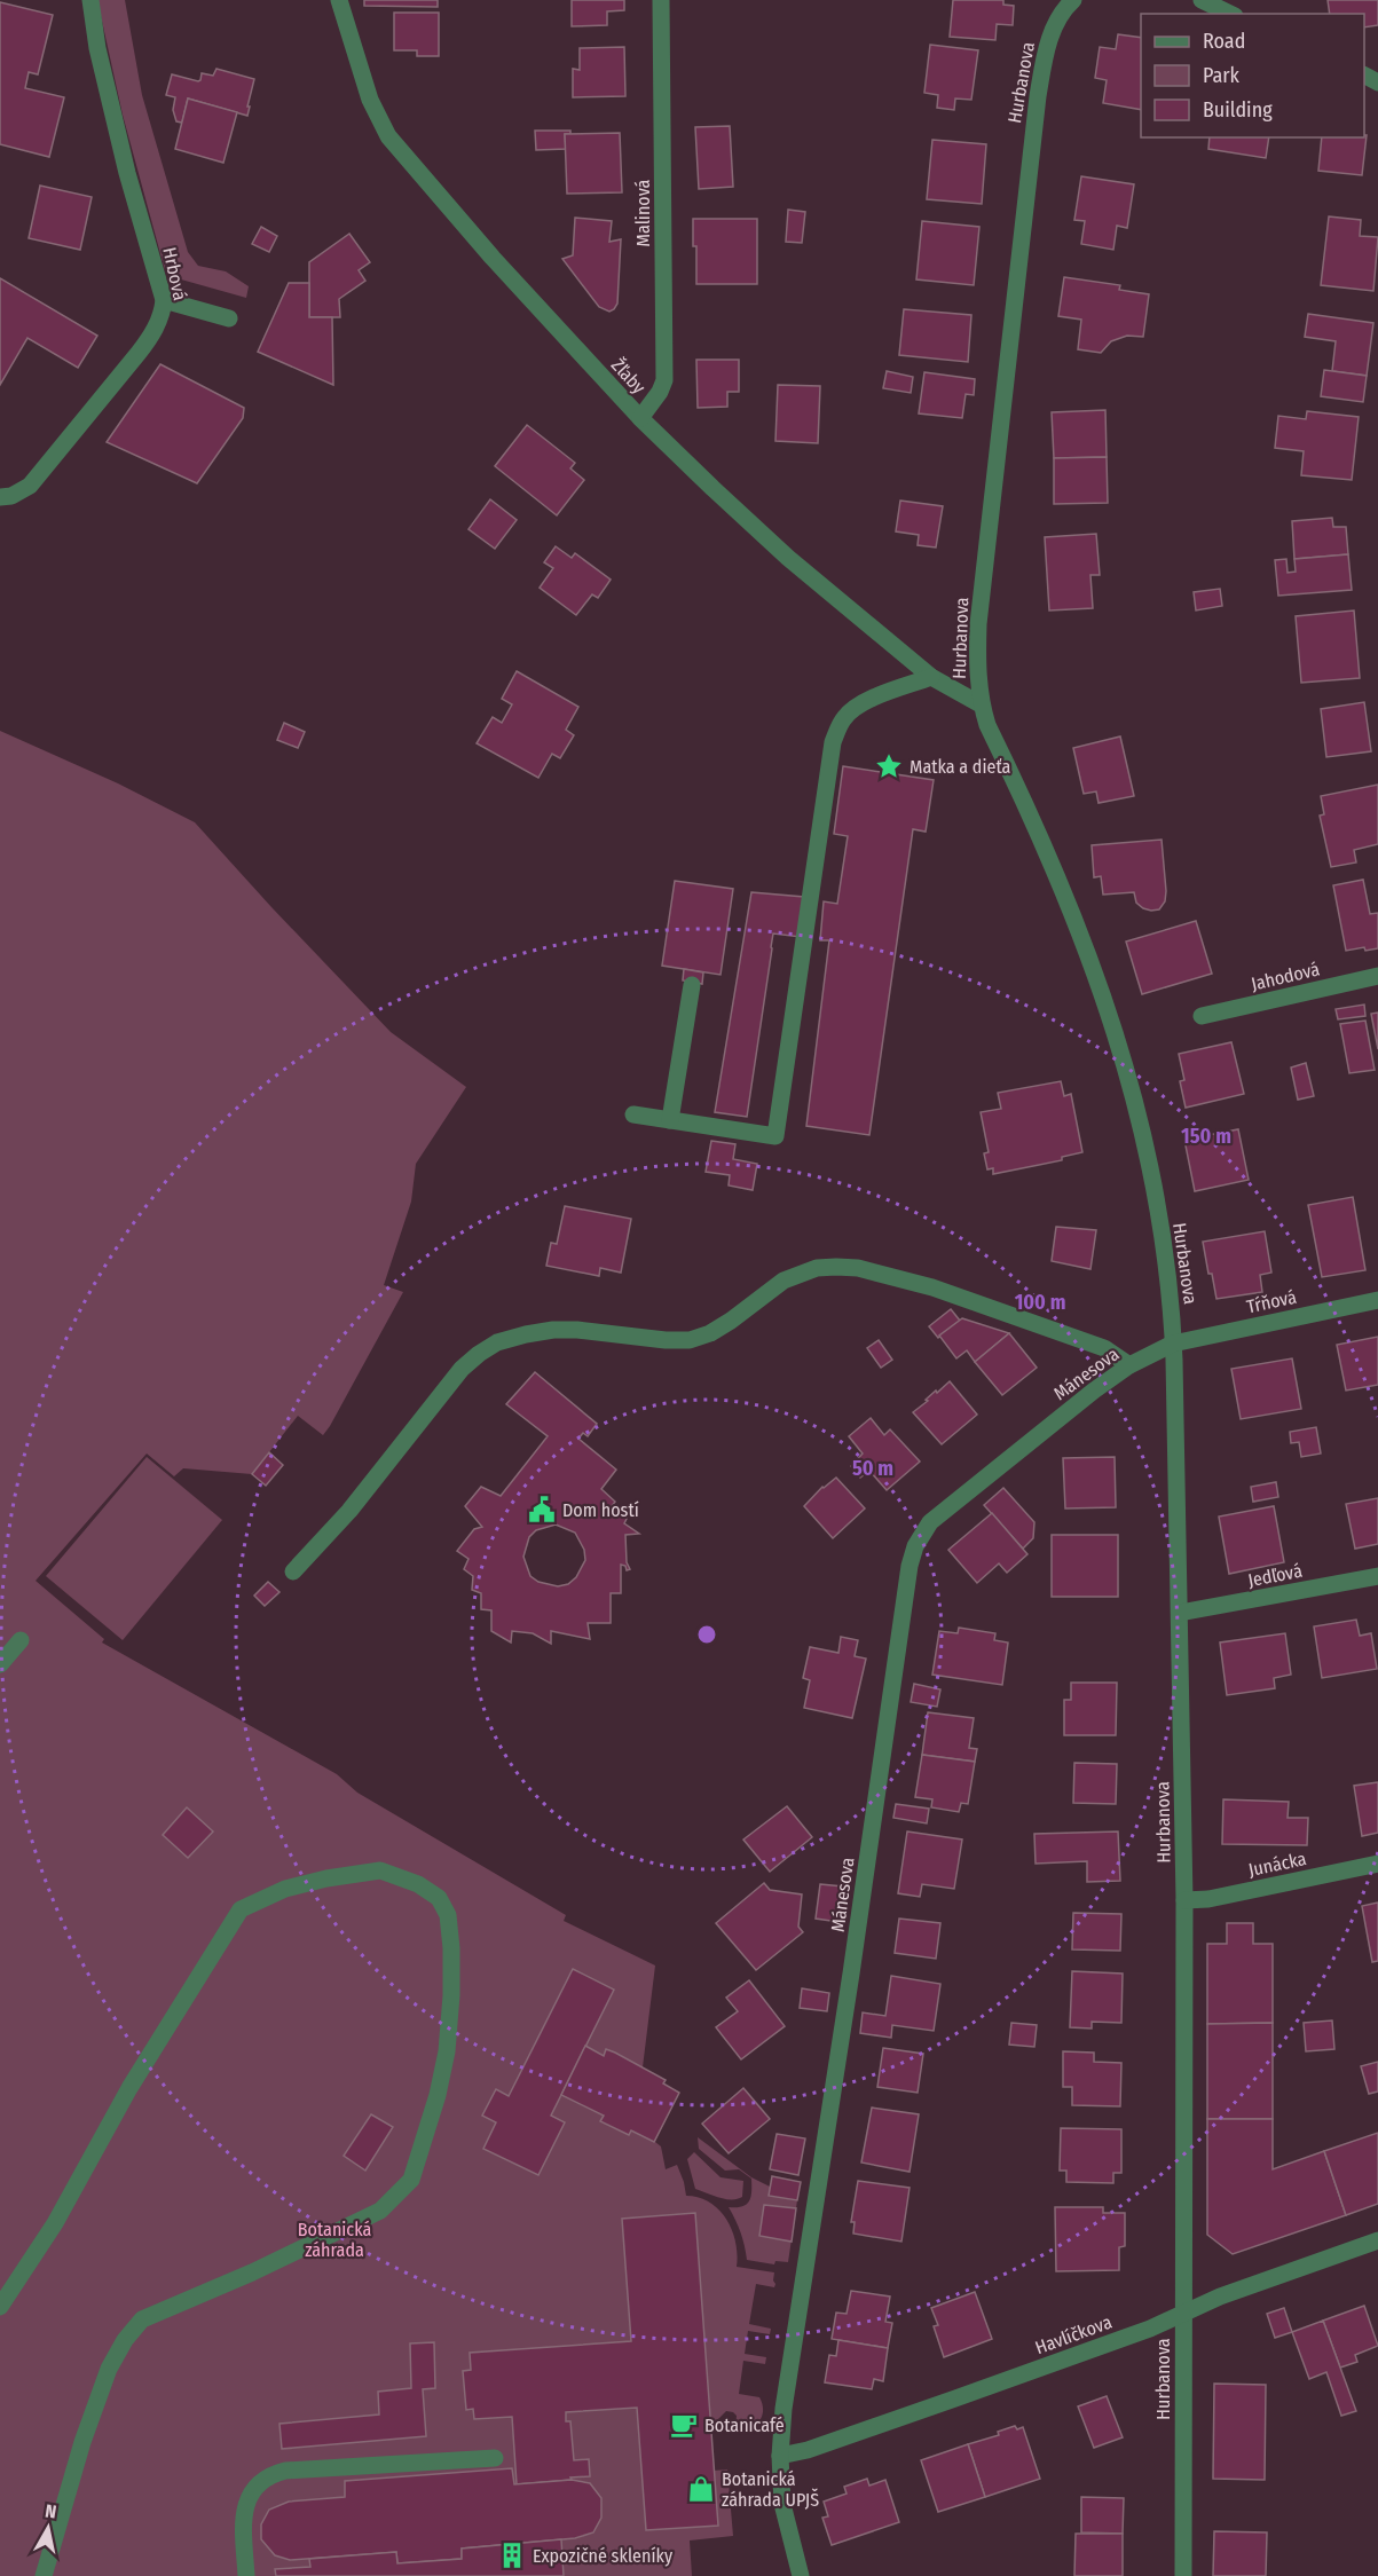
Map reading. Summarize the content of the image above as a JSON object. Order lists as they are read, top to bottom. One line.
{"streets":{"street":["Hurbanova","Malinová","Hrbová","Žľaby","Jahodová","Tŕňová","Mánesova","Jedľová","Junácka","Havlíčkova"]},"crossings":[["Hurbanova","Žľaby"],["Hurbanova","Tŕňová"],["Hurbanova","Mánesova"],["Hurbanova","Jedľová"],["Hurbanova","Junácka"],["Hurbanova","Havlíčkova"],["Malinová","Žľaby"],["Tŕňová","Mánesova"],["Mánesova","Havlíčkova"]],"parks":["Botanická záhrada"],"places":{"place":["Matka a dieťa"],"public building":["Dom hostí"],"cafe":["Botanicafé"],"shop":["Botanická záhrada UPJŠ"],"building":["Expozičné skleníky"]},"legend":["Road","Park","Building"],"north":"top","rings":["150 m","100 m","50 m"]}
